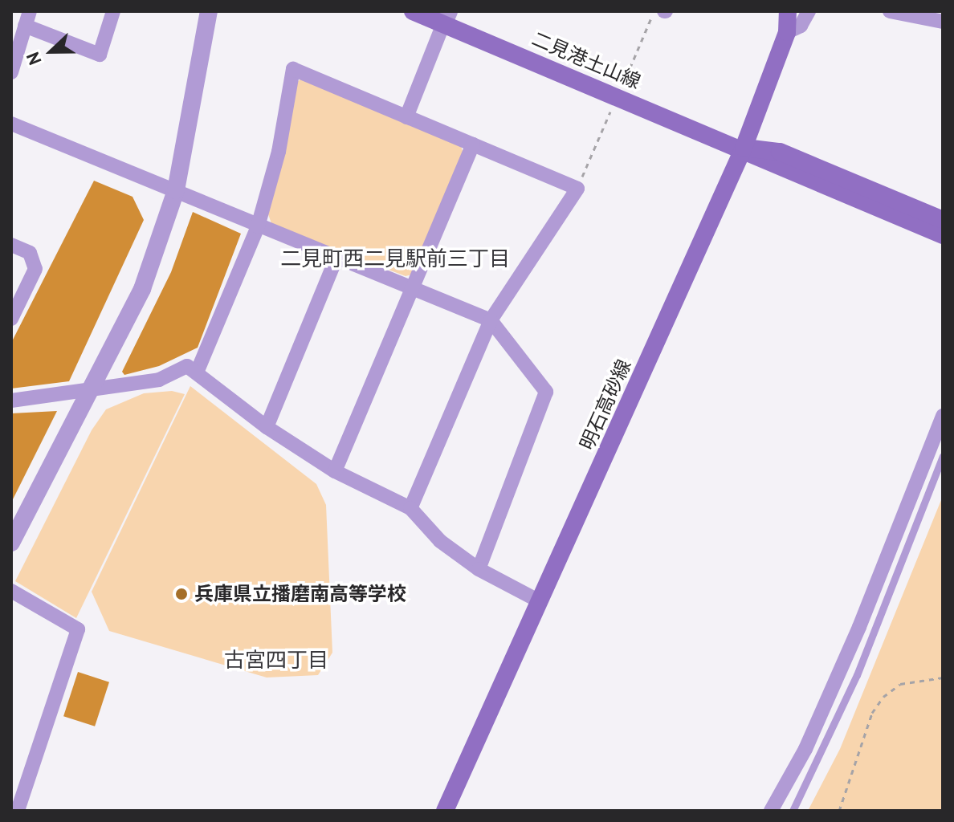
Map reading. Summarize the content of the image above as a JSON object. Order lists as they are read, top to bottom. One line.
{"streets":{"main road":["二見港土山線","明石高砂線"]},"crossings":[["二見港土山線","明石高砂線"]],"districts":["二見町西二見駅前三丁目","古宮四丁目"],"places":["兵庫県立播磨南高等学校"],"north":"left"}
